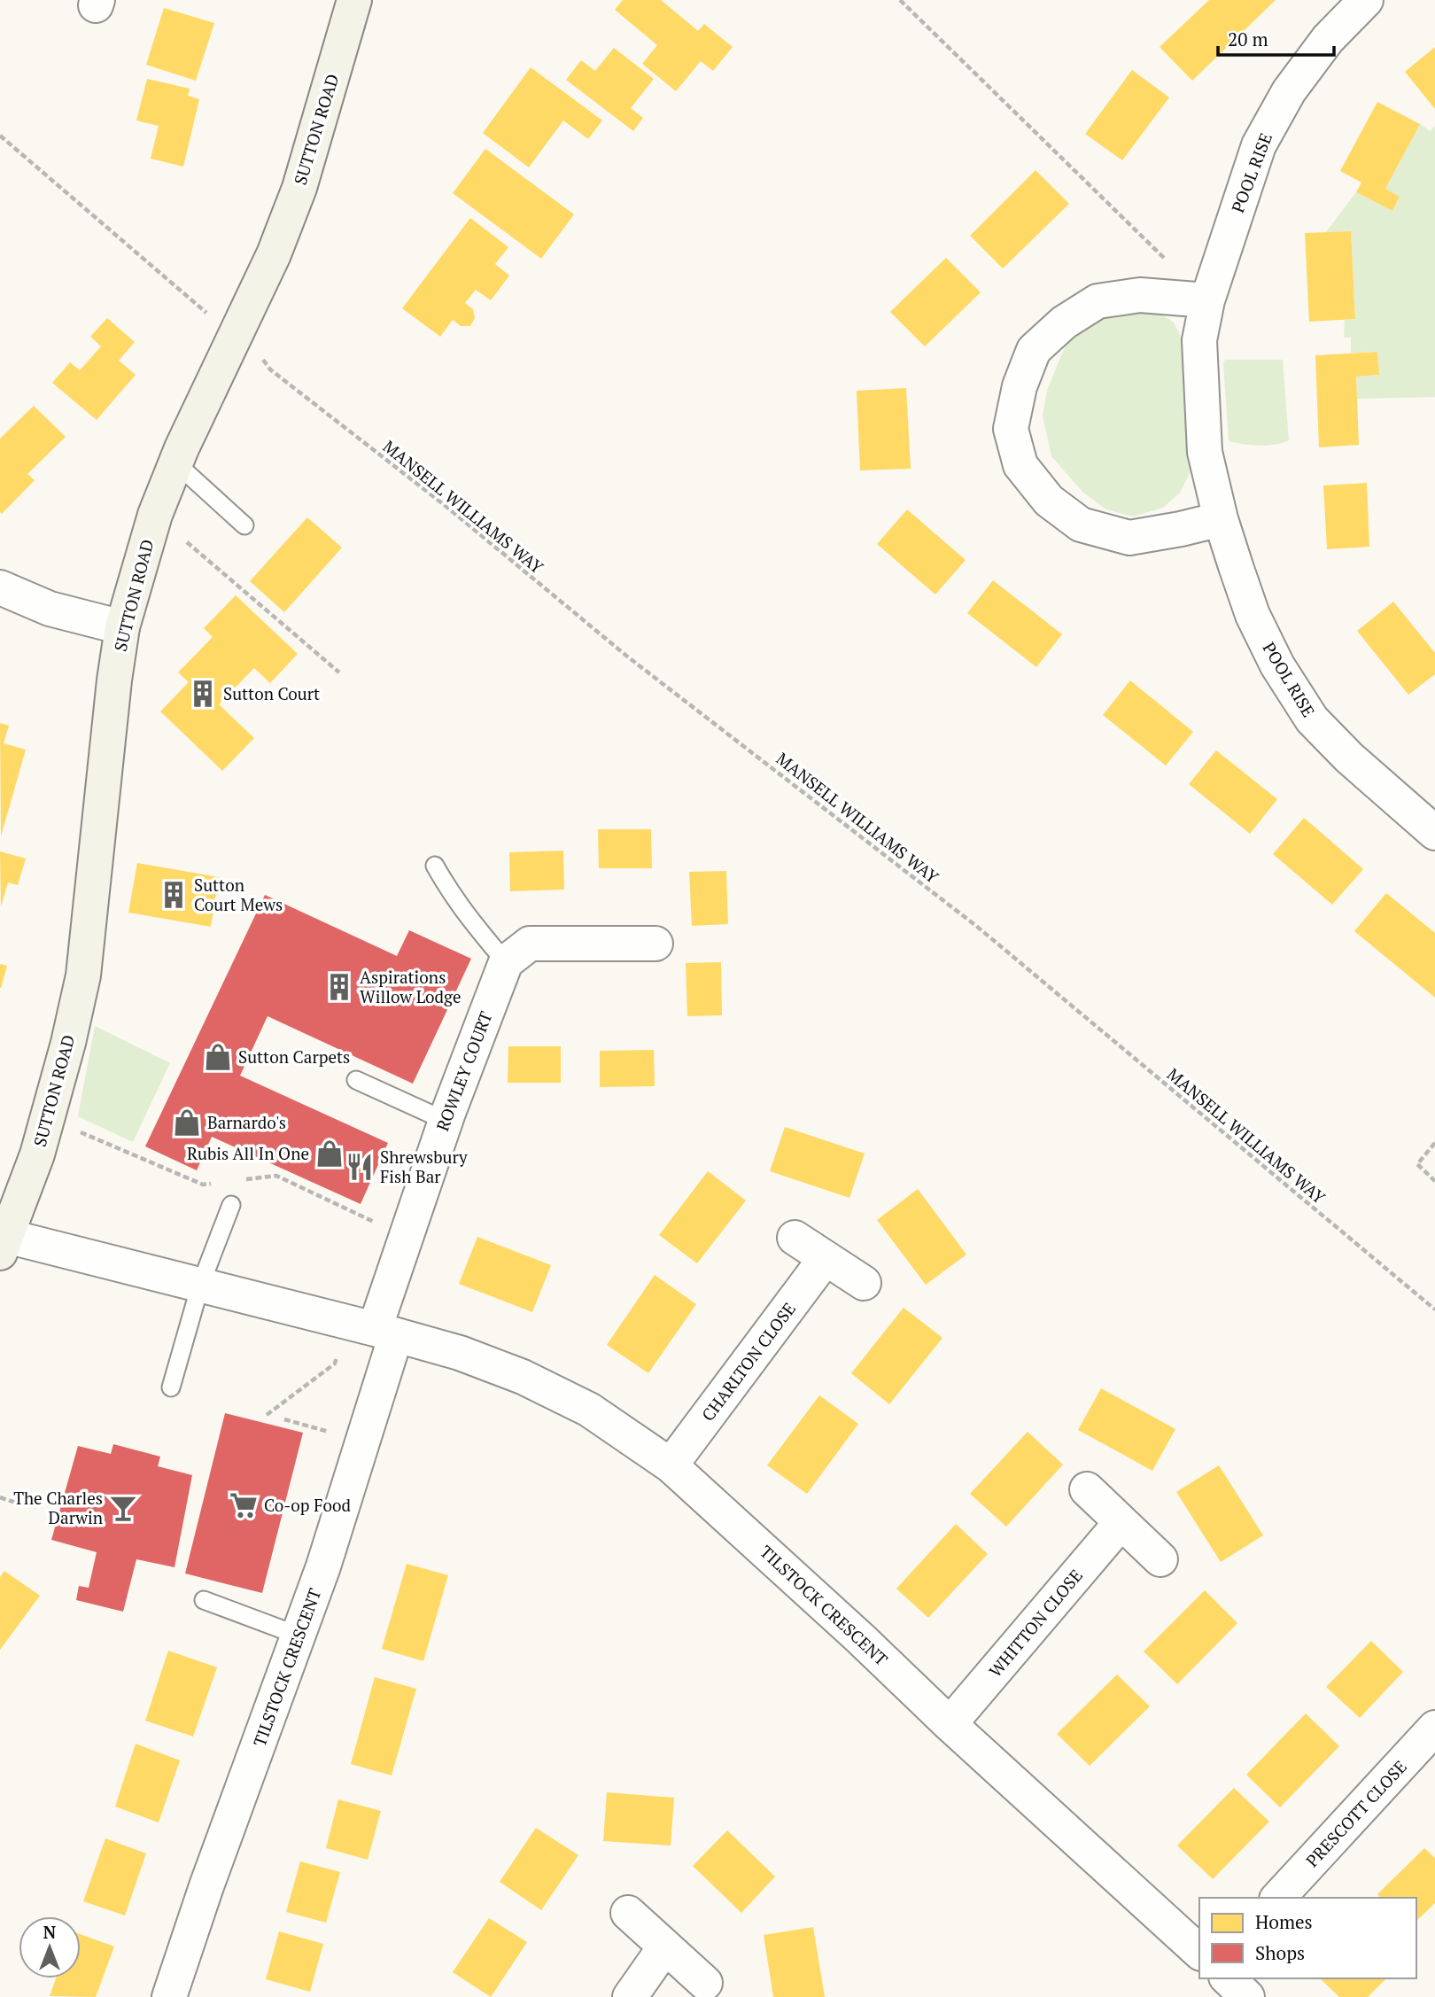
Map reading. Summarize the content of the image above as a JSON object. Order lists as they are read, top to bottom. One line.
{"streets":{"street":["SUTTON ROAD","POOL RISE","ROWLEY COURT","CHARLTON CLOSE","TILSTOCK CRESCENT","WHITTON CLOSE","PRESCOTT CLOSE"],"path":["MANSELL WILLIAMS WAY"]},"crossings":[["SUTTON ROAD","TILSTOCK CRESCENT"],["ROWLEY COURT","TILSTOCK CRESCENT"],["CHARLTON CLOSE","TILSTOCK CRESCENT"],["TILSTOCK CRESCENT","WHITTON CLOSE"]],"places":{"building":["Sutton Court","Sutton Court Mews","Aspirations Willow Lodge"],"shop":["Sutton Carpets","Barnardo's","Rubis All In One"],"restaurant":["Shrewsbury Fish Bar"],"supermarket":["Co-op Food"],"bar":["The Charles Darwin"]},"legend":["Homes","Shops"],"scale_bar":"20 m","north":"top"}
